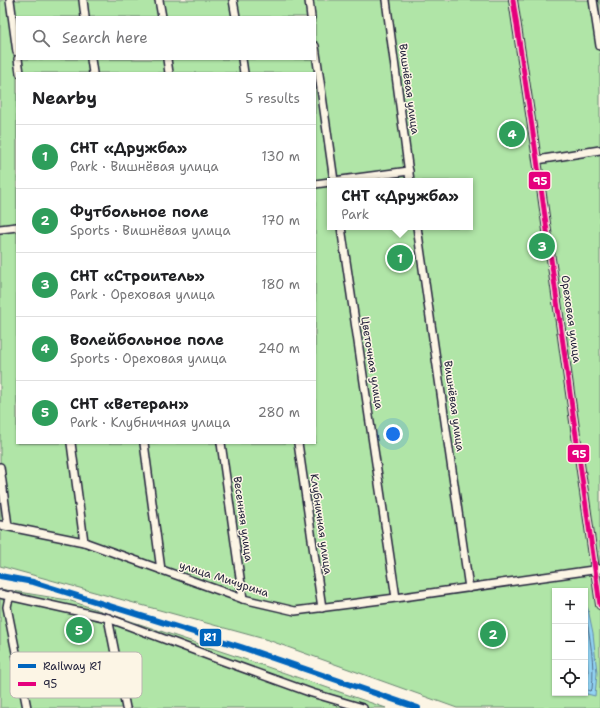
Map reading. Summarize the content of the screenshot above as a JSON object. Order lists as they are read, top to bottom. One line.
{"streets":{"street":["Вишнёвая улица","Ореховая улица","Цветочная улица","Весенняя улица","Клубничная улица","улица Мичурина"]},"crossings":[["Вишнёвая улица","улица Мичурина"],["Ореховая улица","улица Мичурина"],["Цветочная улица","улица Мичурина"],["Весенняя улица","улица Мичурина"],["Клубничная улица","улица Мичурина"]],"lines":["transit line 95","rail line R1"],"legend":["Railway R1","95"],"page":{"search":"Search here","heading":["Nearby","5 results"],"pins":["4","3","1","5","2"],"list":[{"mark":"1","name":"СНТ «Дружба»","note":"Park · Вишнёвая улица","value":"130 m"},{"mark":"2","name":"Футбольное поле","note":"Sports · Вишнёвая улица","value":"170 m"},{"mark":"3","name":"СНТ «Строитель»","note":"Park · Ореховая улица","value":"180 m"},{"mark":"4","name":"Волейбольное поле","note":"Sports · Ореховая улица","value":"240 m"},{"mark":"5","name":"СНТ «Ветеран»","note":"Park · Клубничная улица","value":"280 m"}],"popup":["СНТ «Дружба»","Park"],"map_buttons":["+","−"]}}
